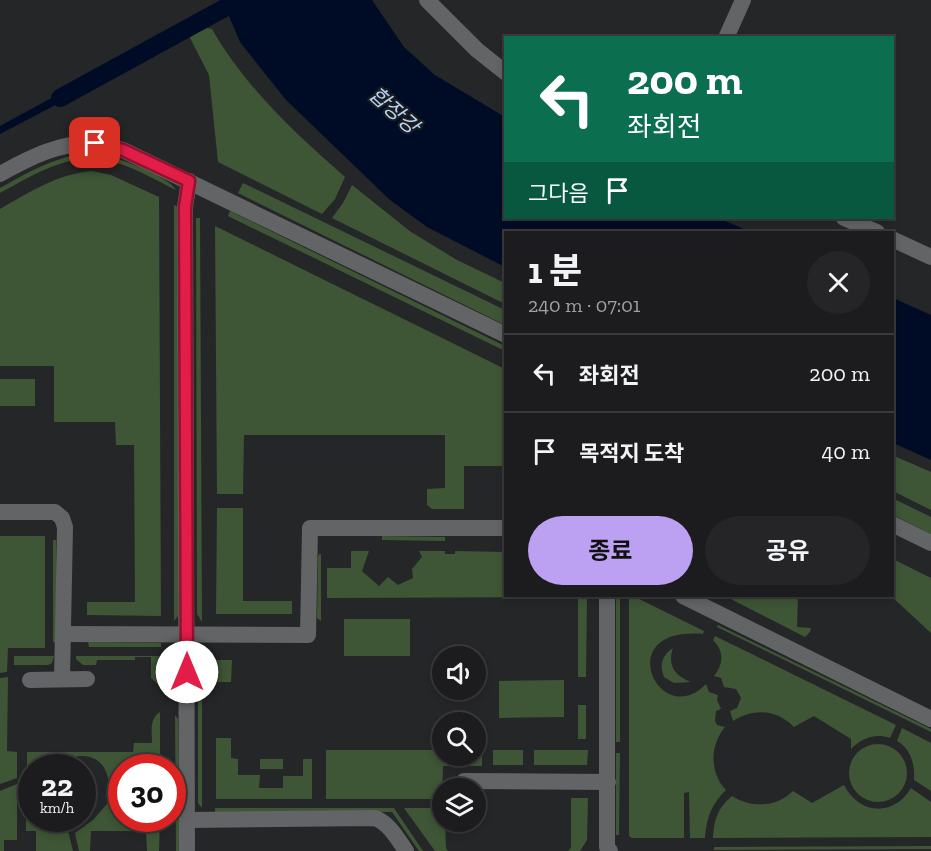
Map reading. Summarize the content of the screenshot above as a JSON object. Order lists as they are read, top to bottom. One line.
{"water":["합장강"],"page":{"turn":["200 m","좌회전"],"then":"그다음","heading":["1 분","240 m · 07:01"],"list":[{"name":"좌회전","value":"200 m"},{"name":"목적지 도착","value":"40 m"}],"buttons":["종료","공유"],"speed":"22 km/h","limit":"30"}}
